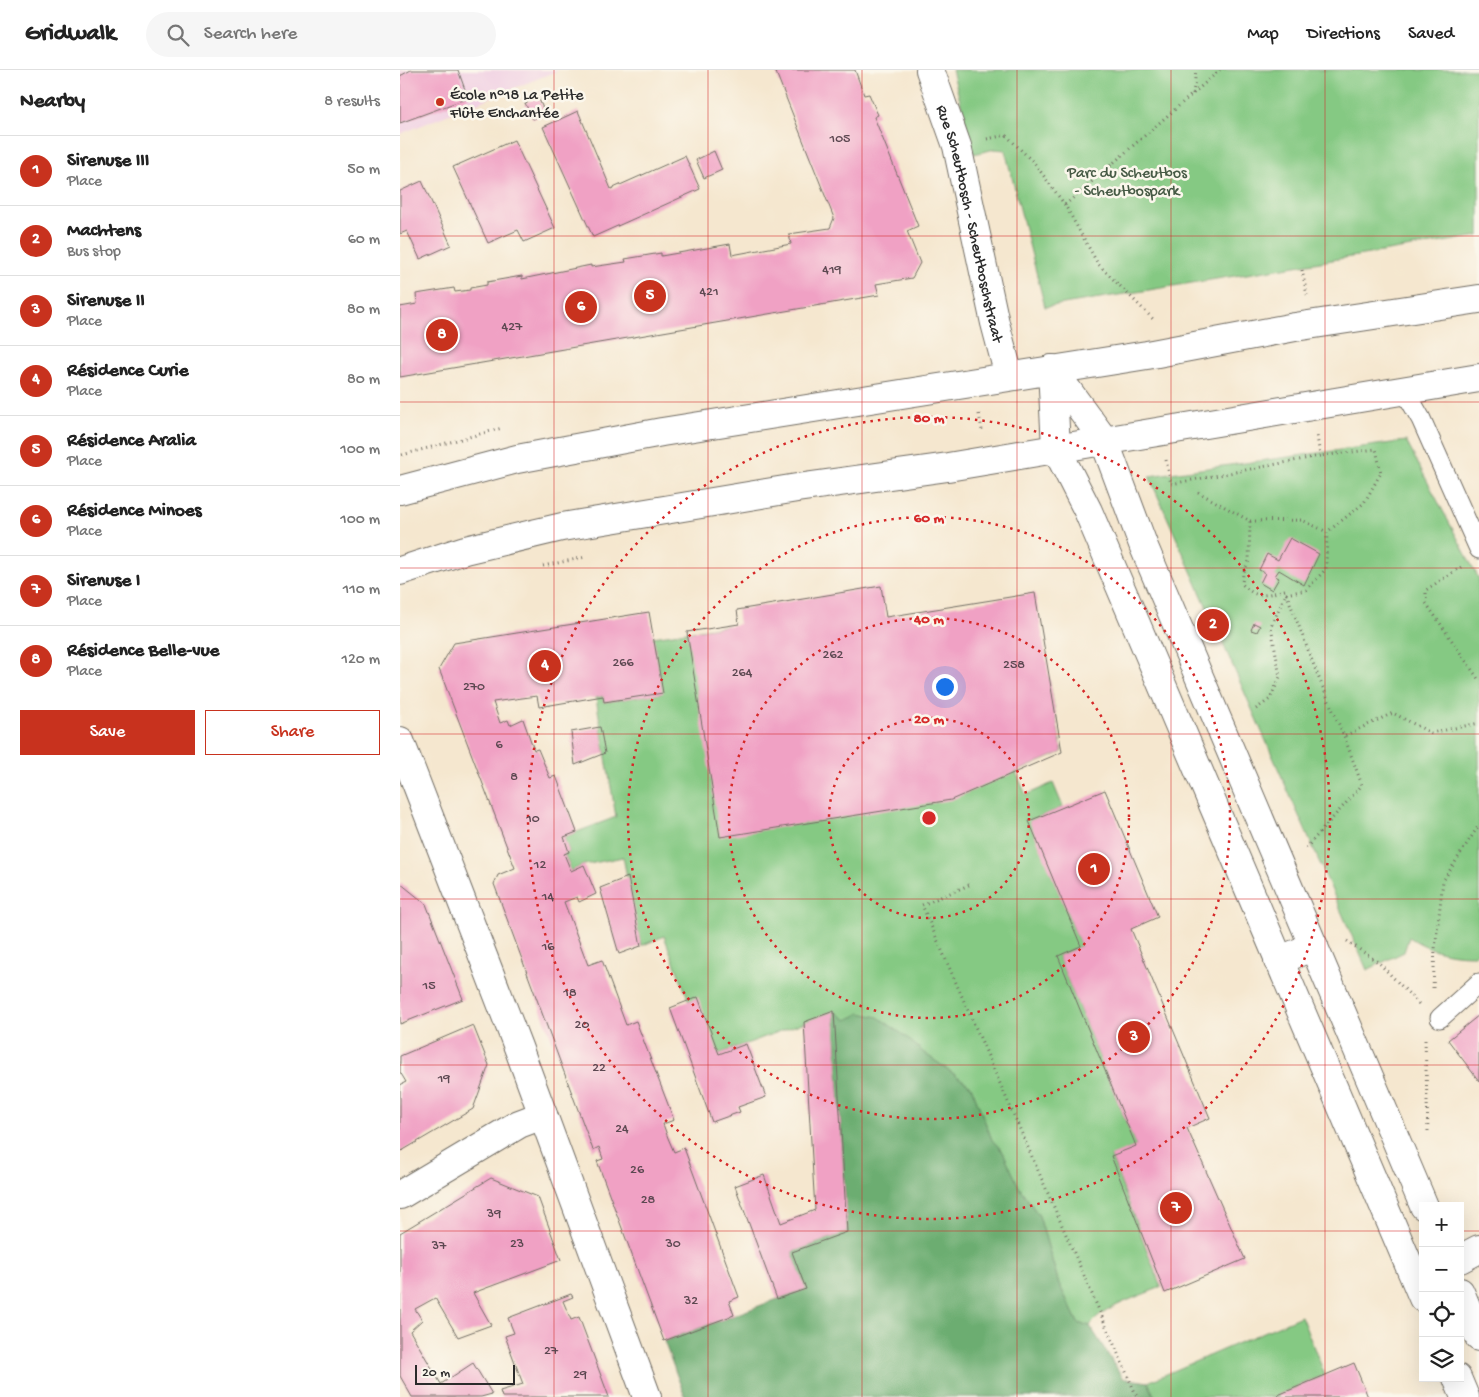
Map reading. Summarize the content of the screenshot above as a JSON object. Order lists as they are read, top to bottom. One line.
{"streets":{"street":["Rue Scheutbosch - Scheutboschstraat"]},"parks":["Parc du Scheutbos - Scheutbospark"],"places":["École n°18 La Petite Flûte Enchantée"],"house_numbers":["105","419","421","427","262","266","258","264","270","6","8","10","12","14","16","15","18","20","22","19","24","26","28","39","23","30","37","32","27","29"],"scale_bar":"20 m","page":{"header":"Gridwalk","search":"Search here","nav":["Map","Directions","Saved"],"heading":["Nearby","8 results"],"list":[{"mark":"1","name":"Sirenuse III","note":"Place","value":"50 m"},{"mark":"2","name":"Machtens","note":"Bus stop","value":"60 m"},{"mark":"3","name":"Sirenuse II","note":"Place","value":"80 m"},{"mark":"4","name":"Résidence Curie","note":"Place","value":"80 m"},{"mark":"5","name":"Résidence Aralia","note":"Place","value":"100 m"},{"mark":"6","name":"Résidence Minoes","note":"Place","value":"100 m"},{"mark":"7","name":"Sirenuse I","note":"Place","value":"110 m"},{"mark":"8","name":"Résidence Belle-vue","note":"Place","value":"120 m"}],"pins":["5","6","8","2","4","1","3","7"],"buttons":["Save","Share"],"map_buttons":["+","−"],"scale":"20 m"},"rings":["80 m","60 m","40 m","20 m"]}
